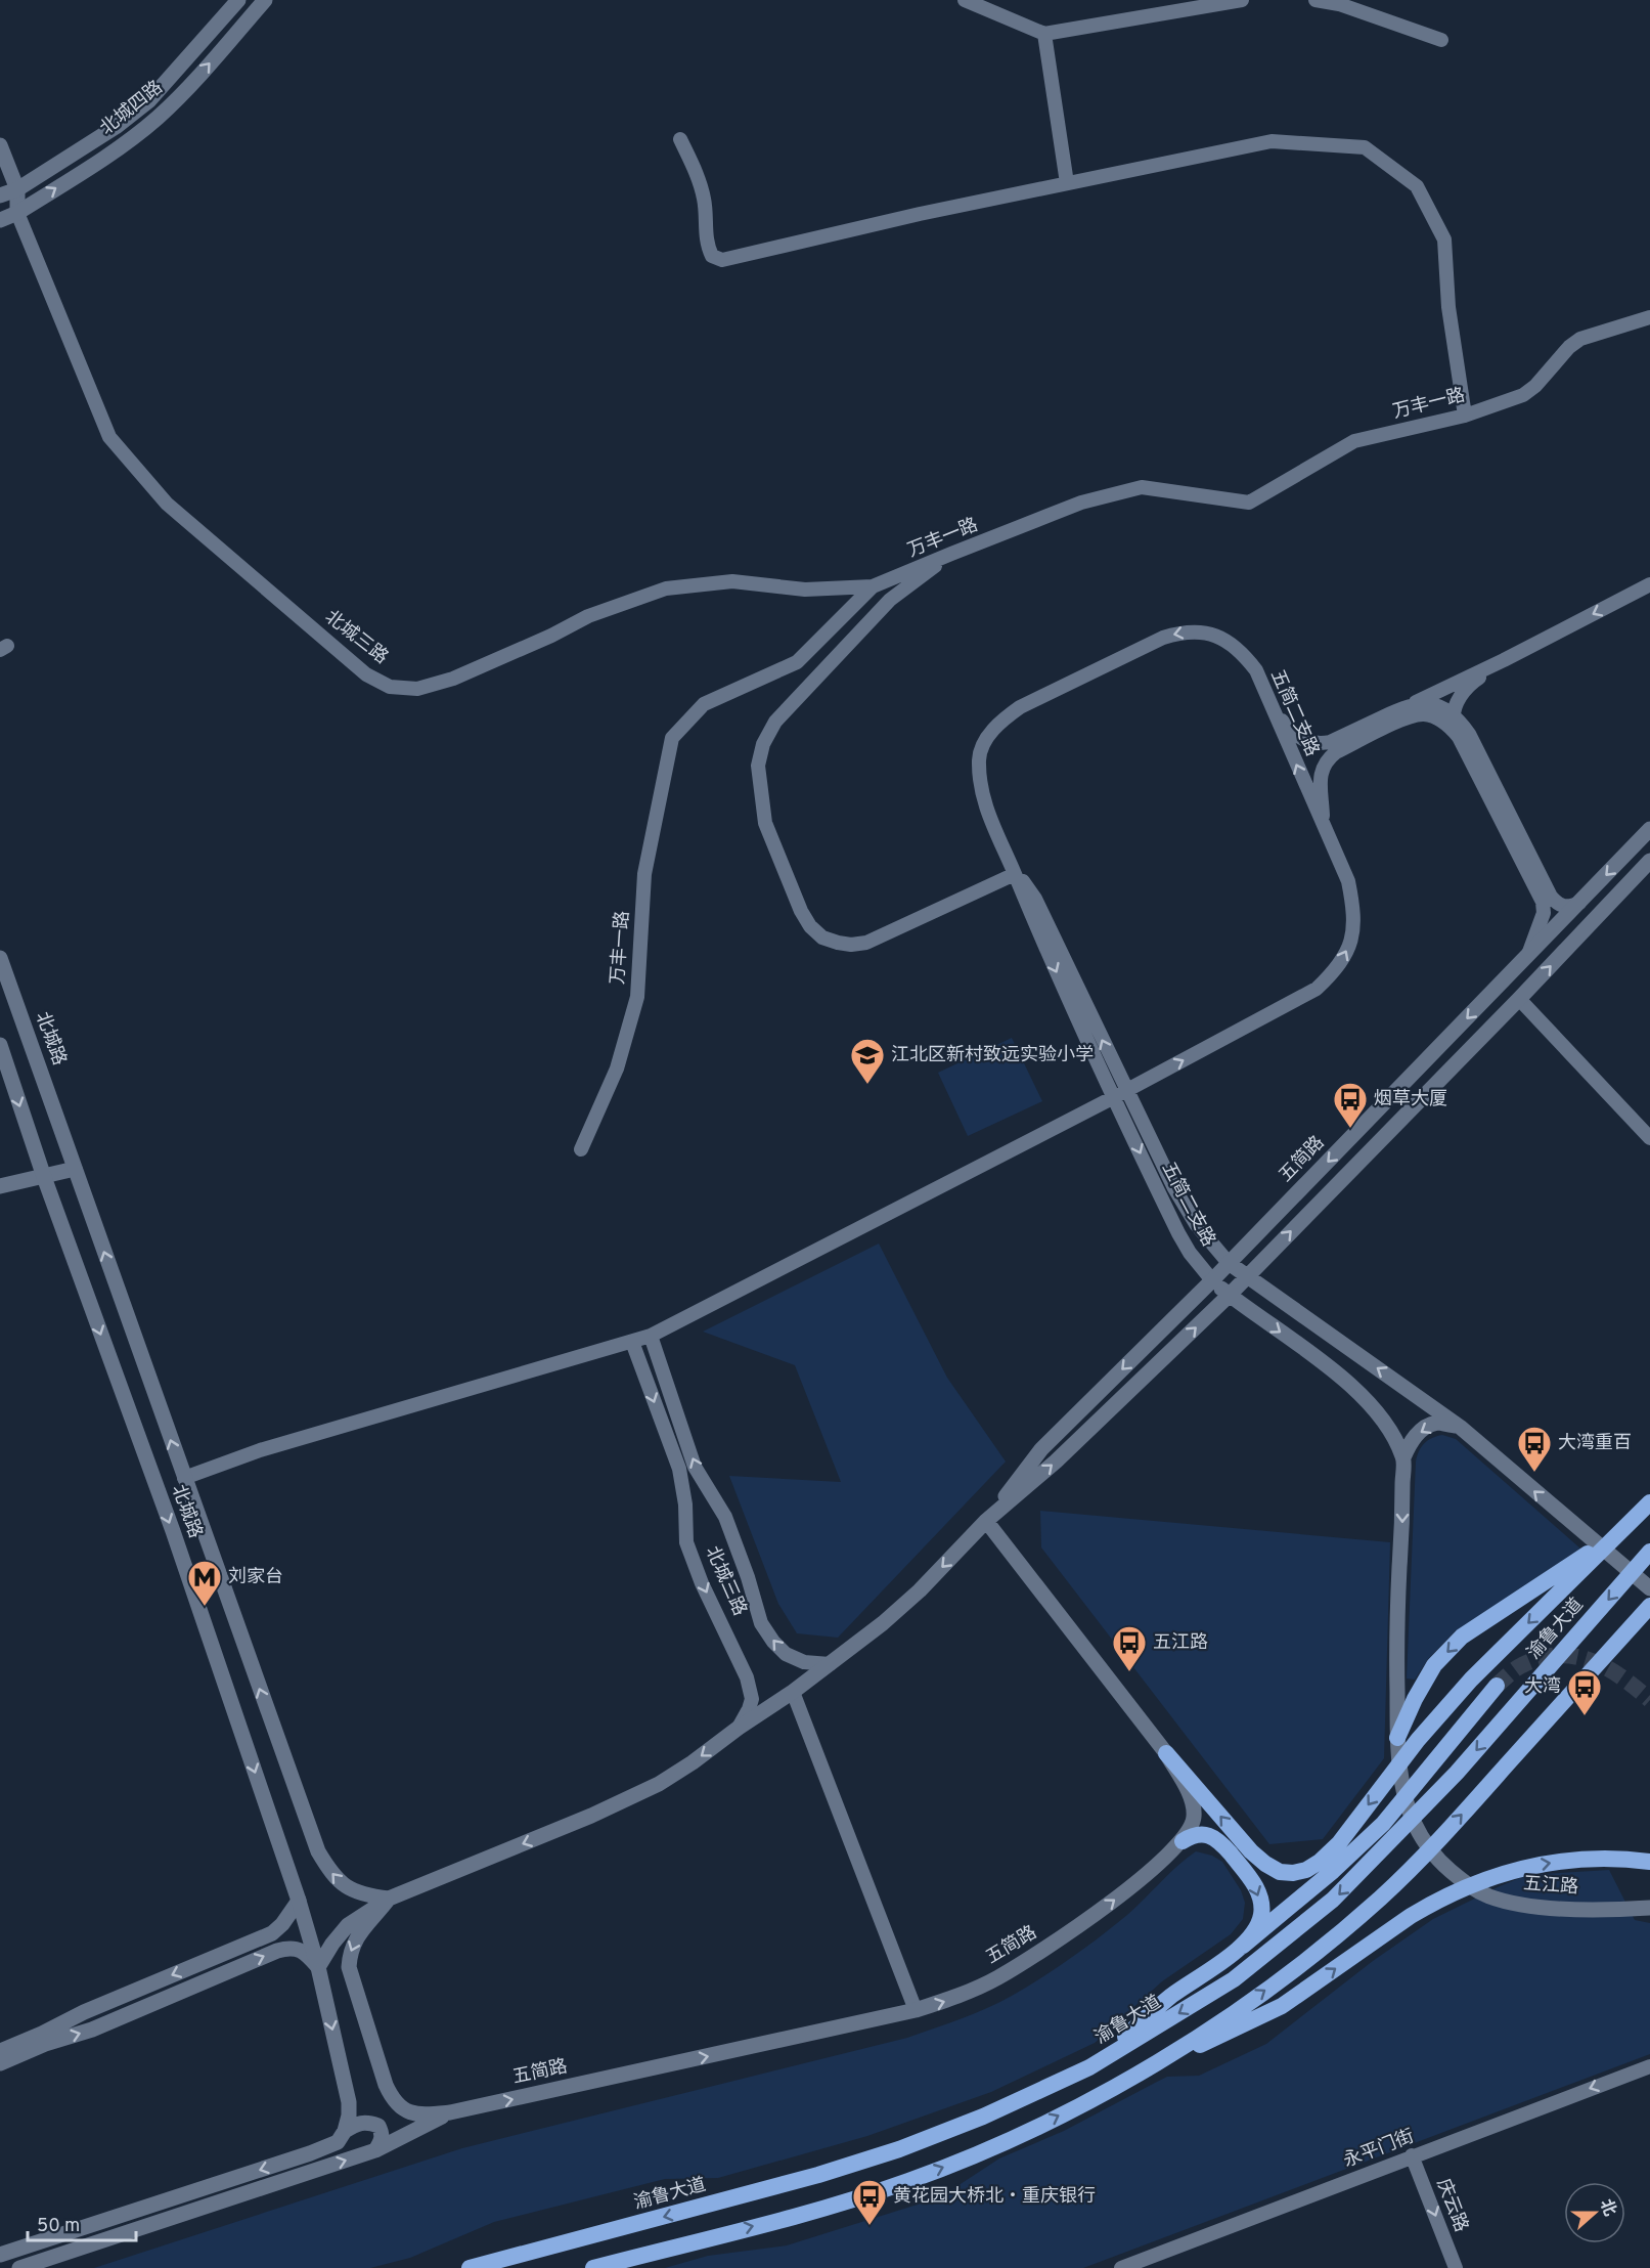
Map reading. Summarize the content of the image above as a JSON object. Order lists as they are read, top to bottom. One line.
{"streets":{"highway":["渝鲁大道"],"main road":["北城四路","北城三路","北城路","五简路","五江路"],"street":["万丰一路","五简二支路","永平门街","庆云路"]},"crossings":[["北城四路","北城三路"],["万丰一路","北城三路"],["北城三路","五简路"],["五简二支路","五简路"],["北城路","五简路"],["永平门街","庆云路"]],"one_way":["五江路","永平门街","庆云路"],"places":{"school or university":["江北区新村致远实验小学"],"bus stop":["烟草大厦","大湾重百","五江路","大湾","黄花园大桥北‧重庆银行"],"metro station":["刘家台"]},"scale_bar":"50 m","north":"right"}
